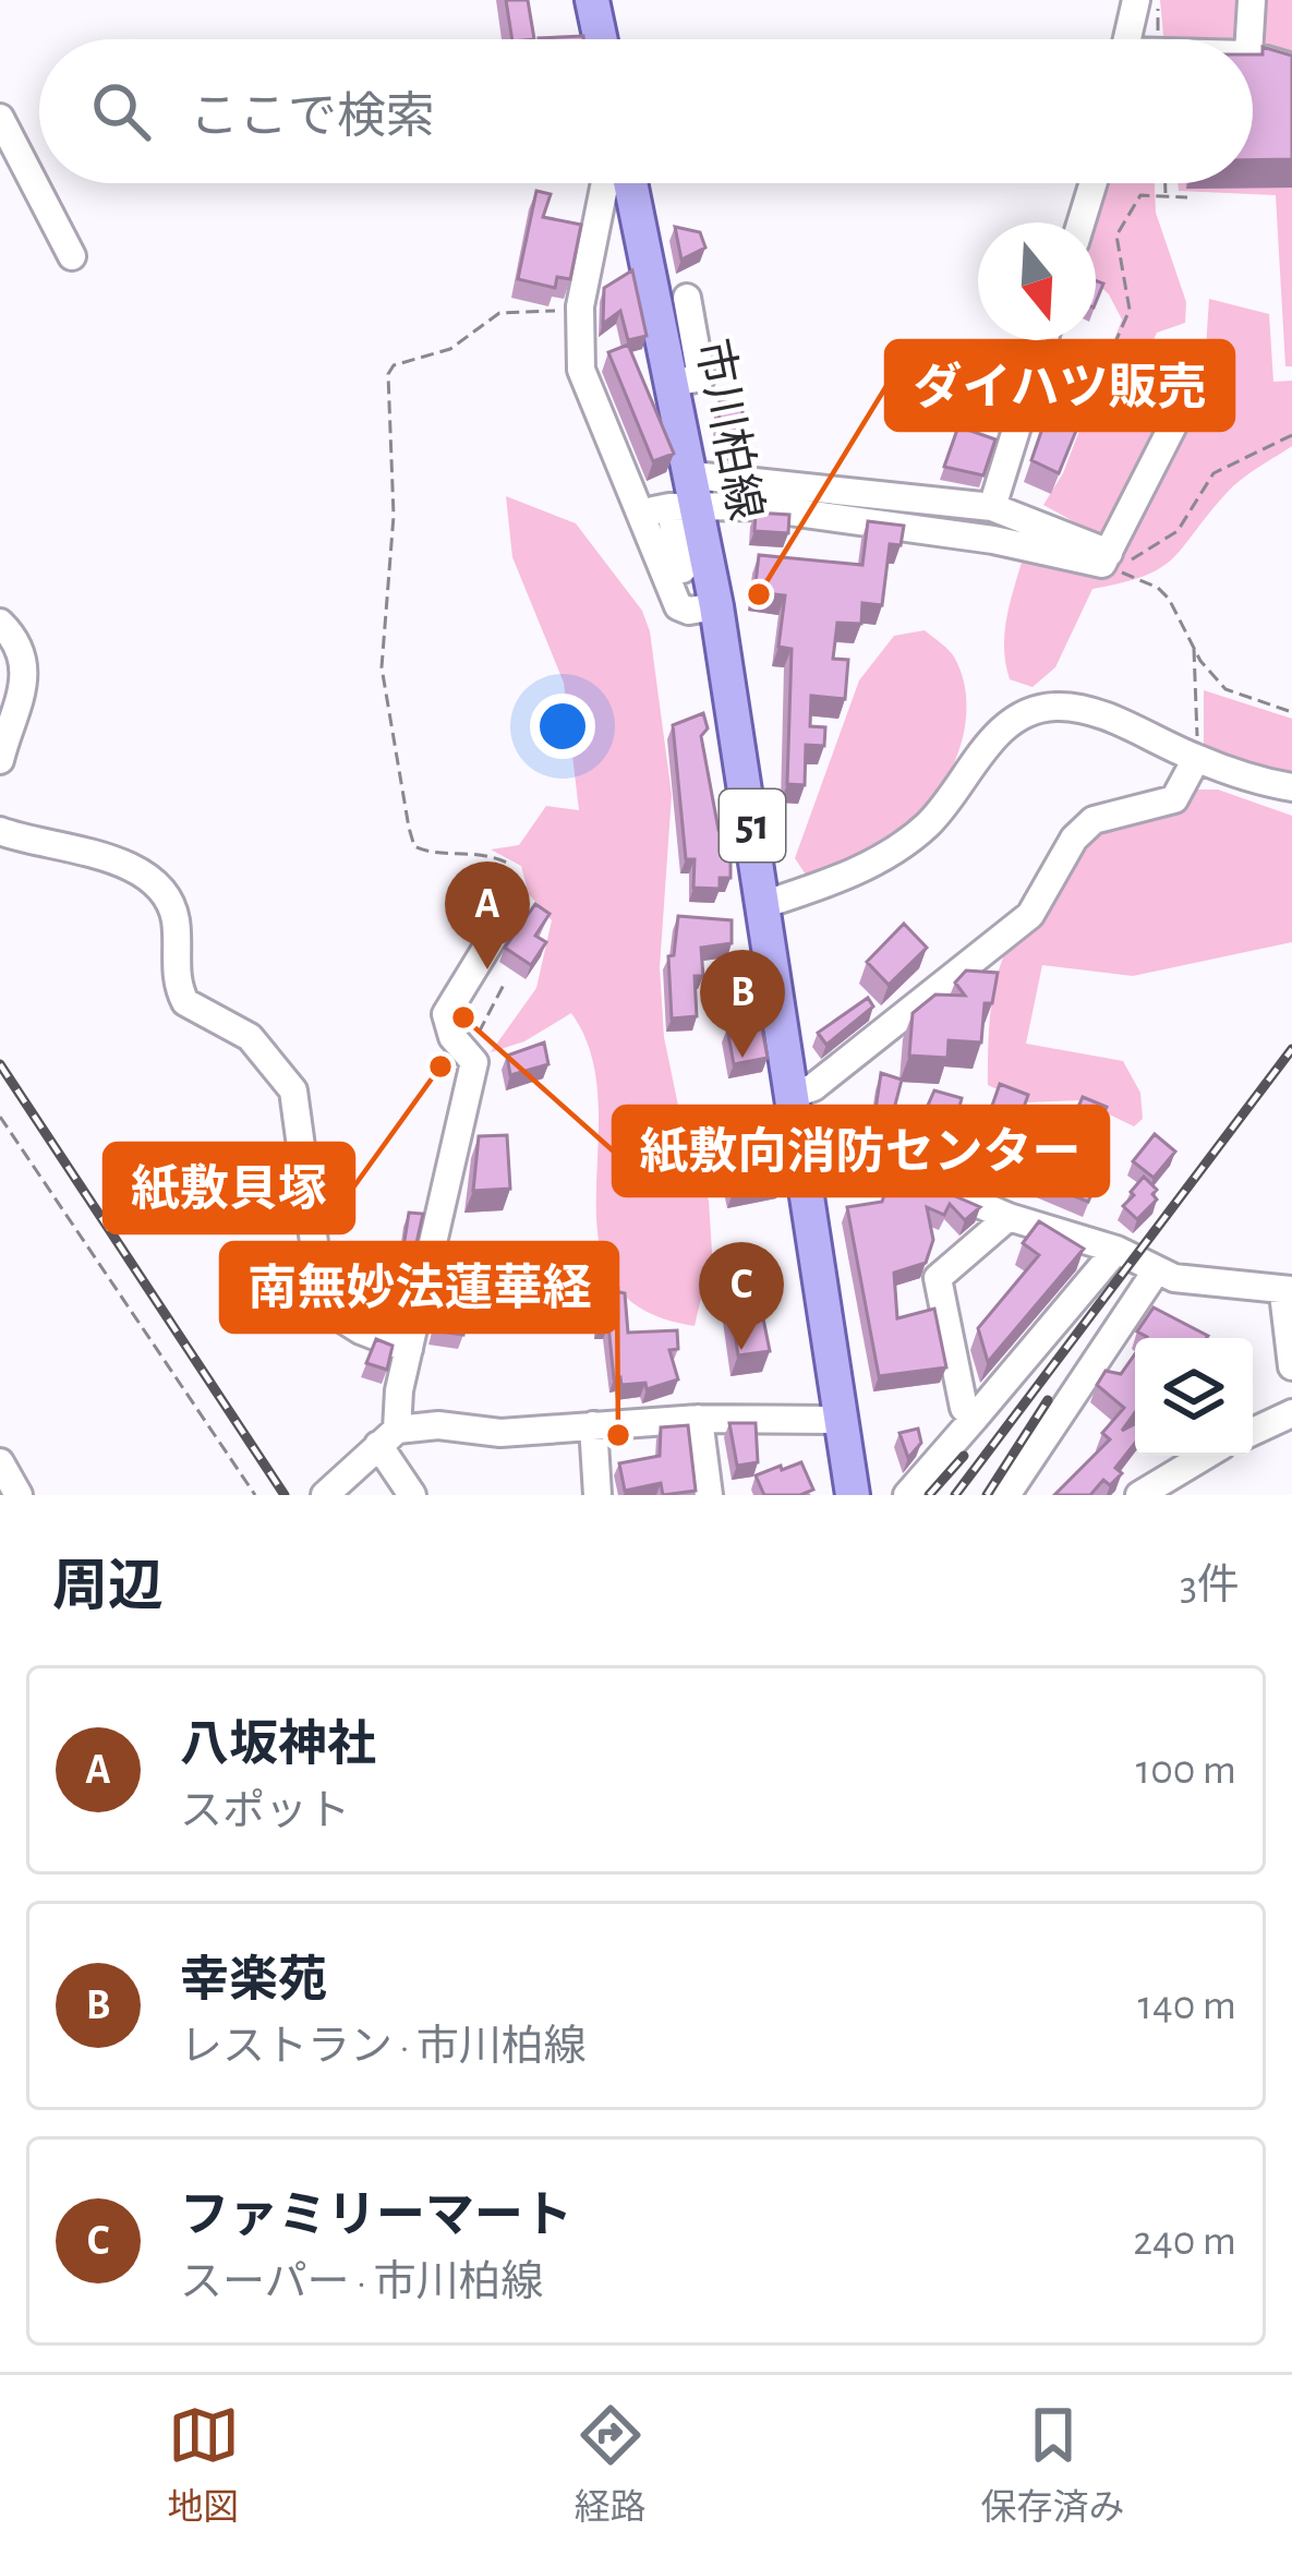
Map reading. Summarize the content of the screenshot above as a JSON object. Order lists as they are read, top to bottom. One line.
{"streets":{"main road":["市川柏線","51"]},"places":["ダイハツ販売","紙敷向消防センター","紙敷貝塚","南無妙法蓮華経"],"north":"bottom","page":{"search":"ここで検索","pins":["A","B","C"],"heading":["周辺","3件"],"list":[{"mark":"A","name":"八坂神社","note":"スポット","value":"100 m"},{"mark":"B","name":"幸楽苑","note":"レストラン · 市川柏線","value":"140 m"},{"mark":"C","name":"ファミリーマート","note":"スーパー · 市川柏線","value":"240 m"}],"nav":["地図","経路","保存済み"]}}
